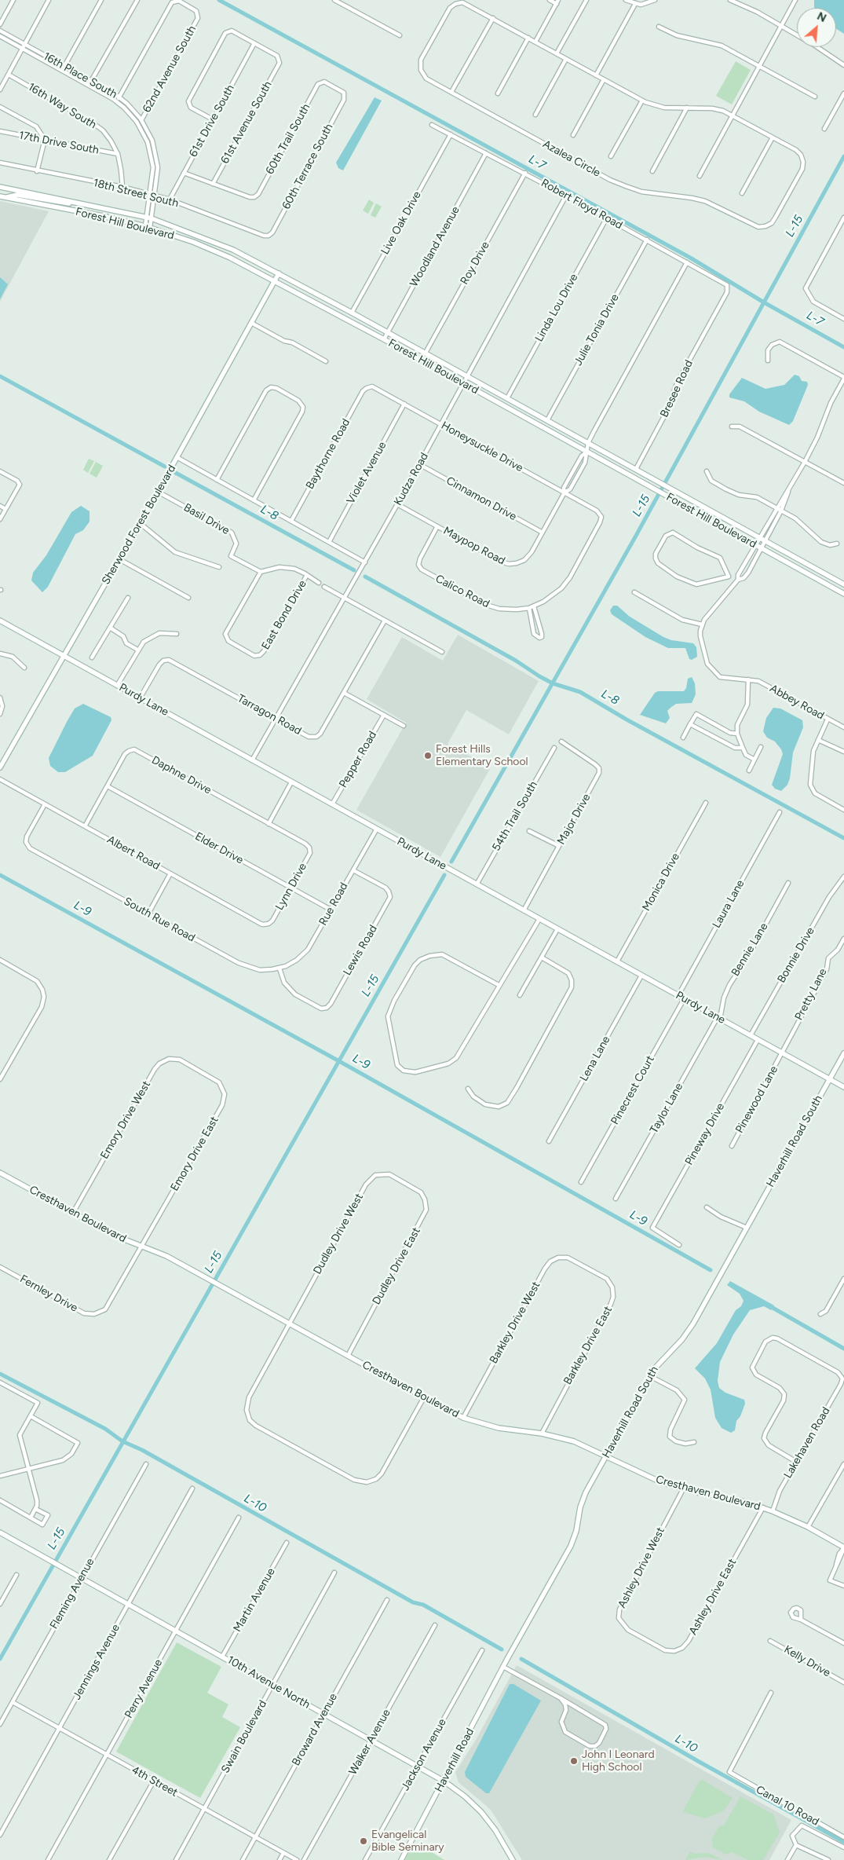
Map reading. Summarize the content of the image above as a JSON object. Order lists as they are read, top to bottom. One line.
{"streets":{"street":["62nd Avenue South","16th Place South","16th Way South","61st Drive South","61st Avenue South","60th Trail South","17th Drive South","Azalea Circle","60th Terrace South","18th Street South","Robert Floyd Road","Live Oak Drive","Forest Hill Boulevard","Woodland Avenue","Roy Drive","Linda Lou Drive","Julie Tonia Drive","Bresee Road","Honeysuckle Drive","Baythorne Road","Violet Avenue","Kudza Road","Cinnamon Drive","Basil Drive","Sherwood Forest Boulevard","Maypop Road","Calico Road","East Bond Drive","Purdy Lane","Abbey Road","Tarragon Road","Pepper Road","Daphne Drive","54th Trail South","Major Drive","Elder Drive","Albert Road","Monica Drive","Lynn Drive","Rue Road","Laura Lane","South Rue Road","Bennie Lane","Lewis Road","Bonnie Drive","Pretty Lane","Lena Lane","Pinecrest Court","Pinewood Lane","Taylor Lane","Emory Drive West","Pineway Drive","Haverhill Road South","Emory Drive East","Cresthaven Boulevard","Dudley Drive West","Dudley Drive East","Fernley Drive","Barkley Drive West","Barkley Drive East","Lakehaven Road","Ashley Drive West","Fleming Avenue","Ashley Drive East","Martin Avenue","Kelly Drive","Jennings Avenue","10th Avenue North","Perry Avenue","Broward Avenue","Swain Boulevard","Walker Avenue","Jackson Avenue","Haverhill Road","4th Street","Canal 10 Road"]},"crossings":[["62nd Avenue South","16th Place South"],["16th Place South","18th Street South"],["16th Place South","Forest Hill Boulevard"],["16th Way South","17th Drive South"],["16th Way South","18th Street South"],["61st Drive South","61st Avenue South"],["61st Drive South","18th Street South"],["61st Avenue South","60th Trail South"],["60th Trail South","60th Terrace South"],["60th Terrace South","18th Street South"],["Robert Floyd Road","Live Oak Drive"],["Robert Floyd Road","Woodland Avenue"],["Robert Floyd Road","Roy Drive"],["Robert Floyd Road","Linda Lou Drive"],["Robert Floyd Road","Julie Tonia Drive"],["Robert Floyd Road","Bresee Road"],["Robert Floyd Road","Kudza Road"],["Robert Floyd Road","Maypop Road"],["Live Oak Drive","Forest Hill Boulevard"],["Forest Hill Boulevard","Woodland Avenue"],["Forest Hill Boulevard","Roy Drive"],["Forest Hill Boulevard","Linda Lou Drive"],["Forest Hill Boulevard","Julie Tonia Drive"],["Forest Hill Boulevard","Bresee Road"],["Forest Hill Boulevard","Kudza Road"],["Forest Hill Boulevard","Sherwood Forest Boulevard"],["Forest Hill Boulevard","Maypop Road"],["Honeysuckle Drive","Baythorne Road"],["Honeysuckle Drive","Violet Avenue"],["Honeysuckle Drive","Kudza Road"],["Honeysuckle Drive","Maypop Road"],["Honeysuckle Drive","Calico Road"],["Kudza Road","Cinnamon Drive"],["Kudza Road","Maypop Road"],["Kudza Road","Purdy Lane"],["Kudza Road","Tarragon Road"],["Cinnamon Drive","Maypop Road"],["Basil Drive","Sherwood Forest Boulevard"],["Basil Drive","East Bond Drive"],["Sherwood Forest Boulevard","Purdy Lane"],["Maypop Road","Calico Road"],["Purdy Lane","Tarragon Road"],["Purdy Lane","Pepper Road"],["Purdy Lane","54th Trail South"],["Purdy Lane","Major Drive"],["Purdy Lane","Monica Drive"],["Purdy Lane","Rue Road"],["Purdy Lane","Laura Lane"],["Purdy Lane","Bennie Lane"],["Purdy Lane","Bonnie Drive"],["Purdy Lane","Pretty Lane"],["Purdy Lane","Lena Lane"],["Purdy Lane","Pinecrest Court"],["Purdy Lane","Pinewood Lane"],["Purdy Lane","Taylor Lane"],["Purdy Lane","Pineway Drive"],["Purdy Lane","Haverhill Road South"],["Daphne Drive","Elder Drive"],["Daphne Drive","Albert Road"],["Daphne Drive","Lynn Drive"],["Elder Drive","Lynn Drive"],["Elder Drive","Rue Road"],["Albert Road","Lynn Drive"],["Albert Road","South Rue Road"],["Rue Road","South Rue Road"],["Rue Road","Lewis Road"],["South Rue Road","Lewis Road"],["Bennie Lane","Taylor Lane"],["Pretty Lane","Pinewood Lane"],["Emory Drive West","Emory Drive East"],["Emory Drive West","Cresthaven Boulevard"],["Haverhill Road South","Cresthaven Boulevard"],["Haverhill Road South","Haverhill Road"],["Emory Drive East","Cresthaven Boulevard"],["Emory Drive East","Fernley Drive"],["Cresthaven Boulevard","Dudley Drive West"],["Cresthaven Boulevard","Dudley Drive East"],["Cresthaven Boulevard","Barkley Drive West"],["Cresthaven Boulevard","Barkley Drive East"],["Cresthaven Boulevard","Lakehaven Road"],["Cresthaven Boulevard","Ashley Drive West"],["Cresthaven Boulevard","Ashley Drive East"],["Dudley Drive West","Dudley Drive East"],["Barkley Drive West","Barkley Drive East"],["Ashley Drive West","Ashley Drive East"],["Fleming Avenue","10th Avenue North"],["Fleming Avenue","4th Street"],["Martin Avenue","10th Avenue North"],["Jennings Avenue","10th Avenue North"],["Jennings Avenue","4th Street"],["10th Avenue North","Perry Avenue"],["10th Avenue North","Broward Avenue"],["10th Avenue North","Swain Boulevard"],["10th Avenue North","Walker Avenue"],["10th Avenue North","Jackson Avenue"],["10th Avenue North","Haverhill Road"],["Perry Avenue","4th Street"],["Broward Avenue","4th Street"],["Swain Boulevard","4th Street"]],"water":["L-7","L-15","L-8","L-9","L-10"],"places":["Forest Hills Elementary School","John I Leonard High School","Evangelical Bible Seminary"],"north":"top right"}
